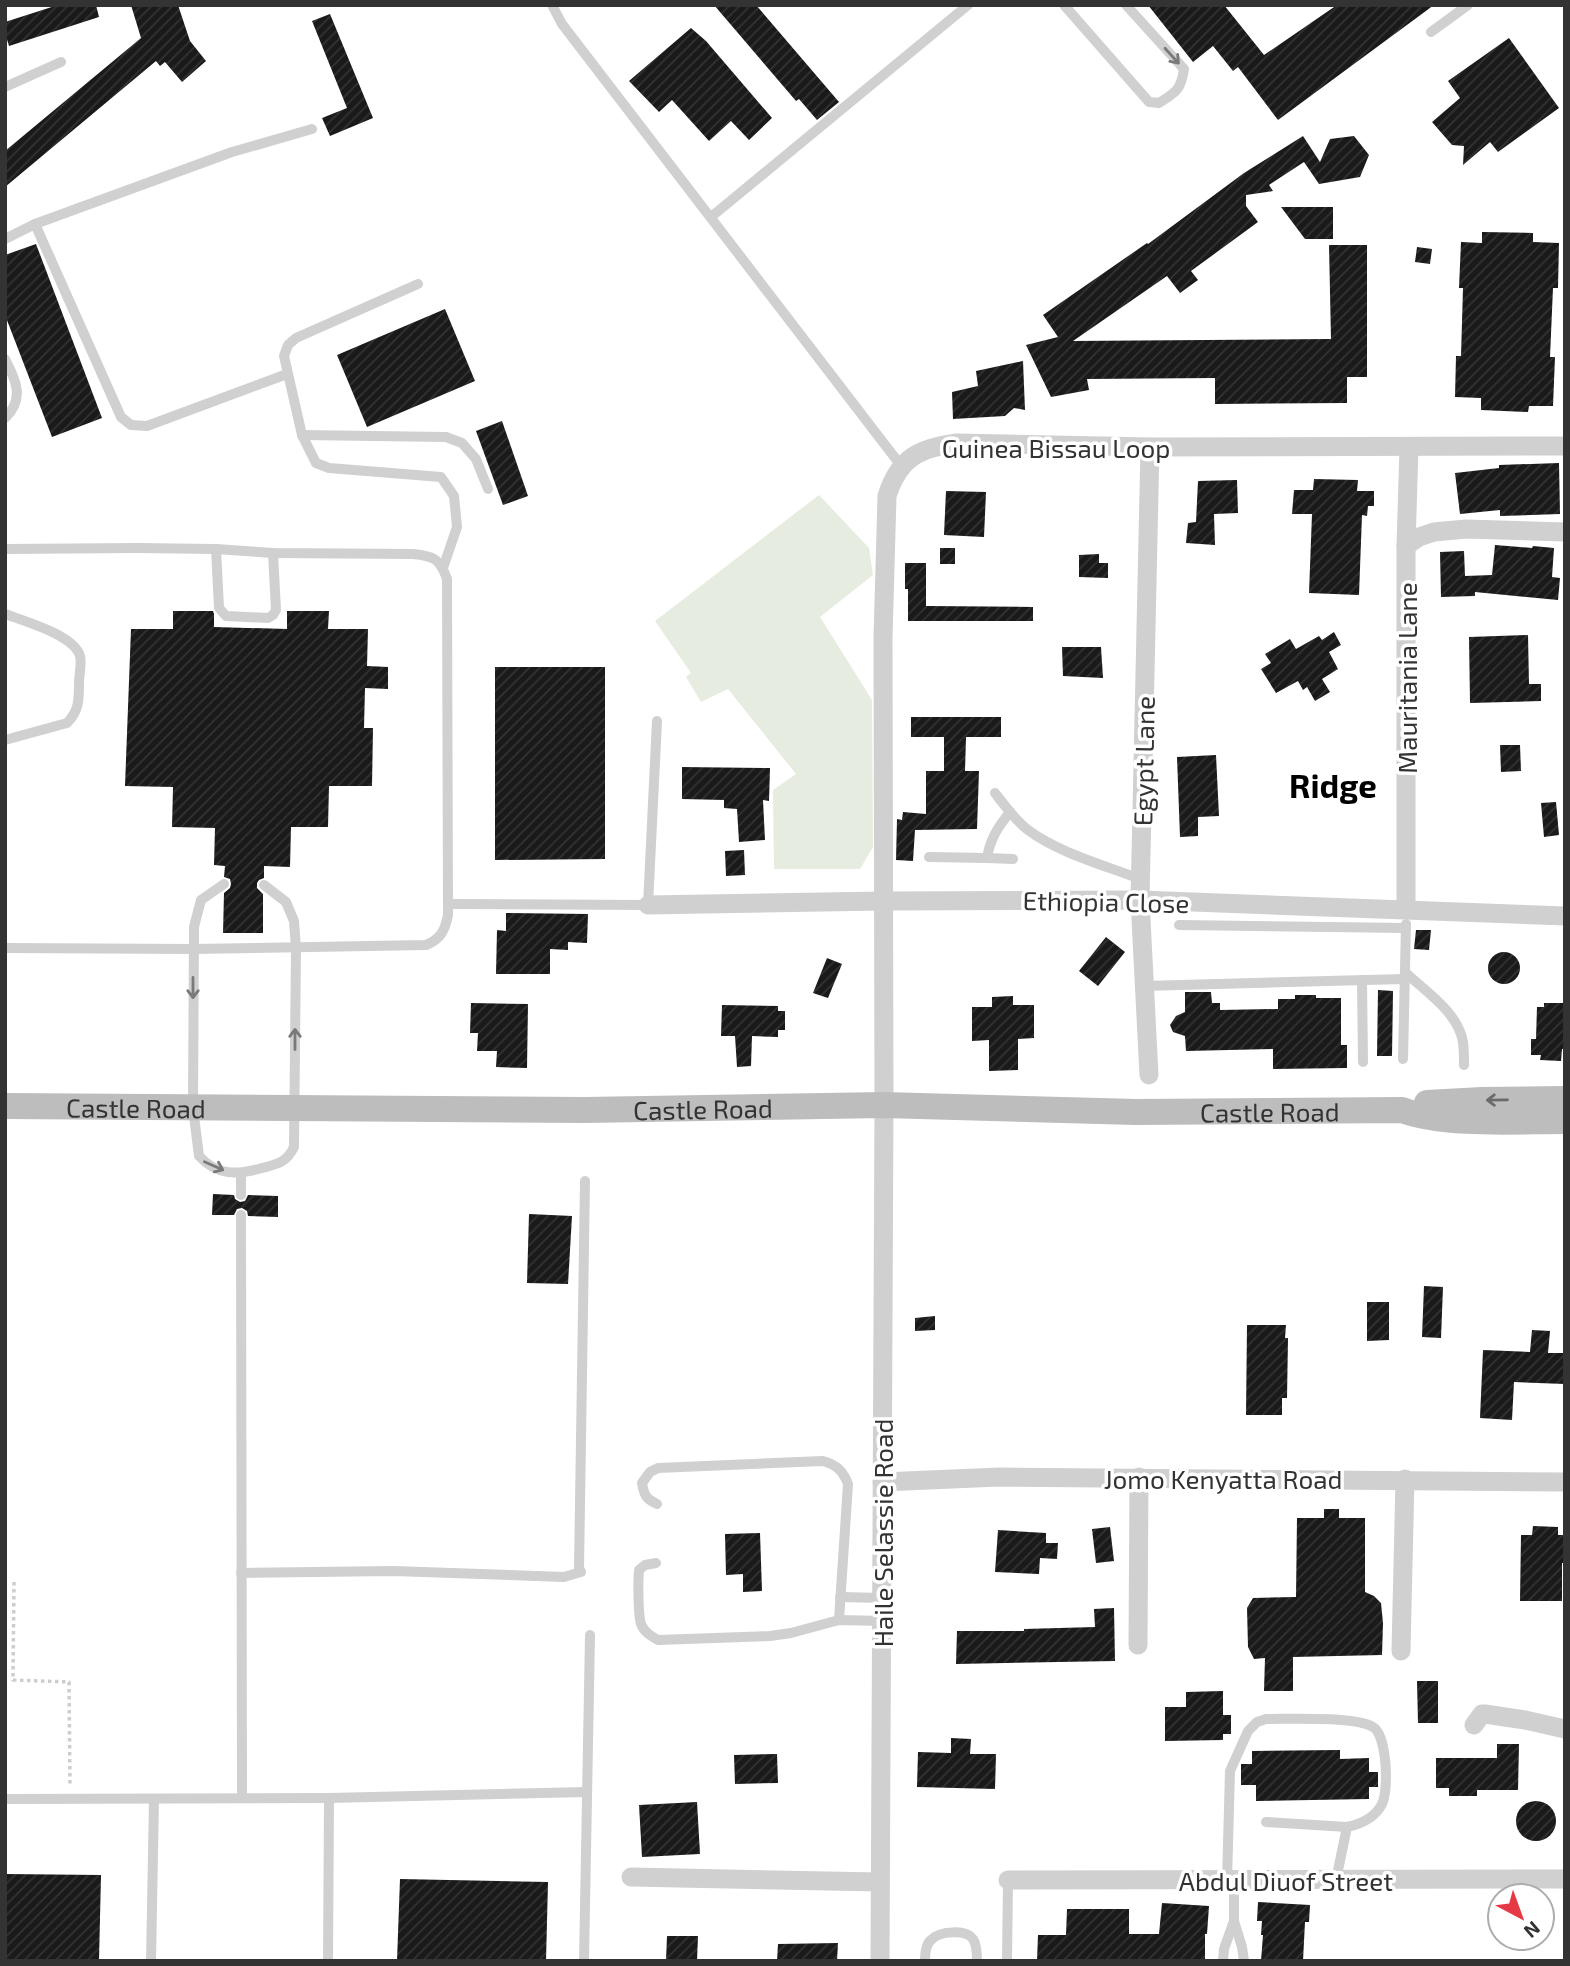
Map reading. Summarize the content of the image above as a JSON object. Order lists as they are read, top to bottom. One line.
{"streets":{"main road":["Castle Road"],"street":["Guinea Bissau Loop","Mauritania Lane","Egypt Lane","Ethiopia Close","Jomo Kenyatta Road","Haile Selassie Road","Abdul Diuof Street"]},"crossings":[["Guinea Bissau Loop","Mauritania Lane"],["Guinea Bissau Loop","Egypt Lane"],["Guinea Bissau Loop","Ethiopia Close"],["Guinea Bissau Loop","Castle Road"],["Guinea Bissau Loop","Haile Selassie Road"],["Mauritania Lane","Ethiopia Close"],["Egypt Lane","Ethiopia Close"],["Castle Road","Haile Selassie Road"],["Jomo Kenyatta Road","Haile Selassie Road"]],"districts":["Ridge"],"north":"bottom right"}
